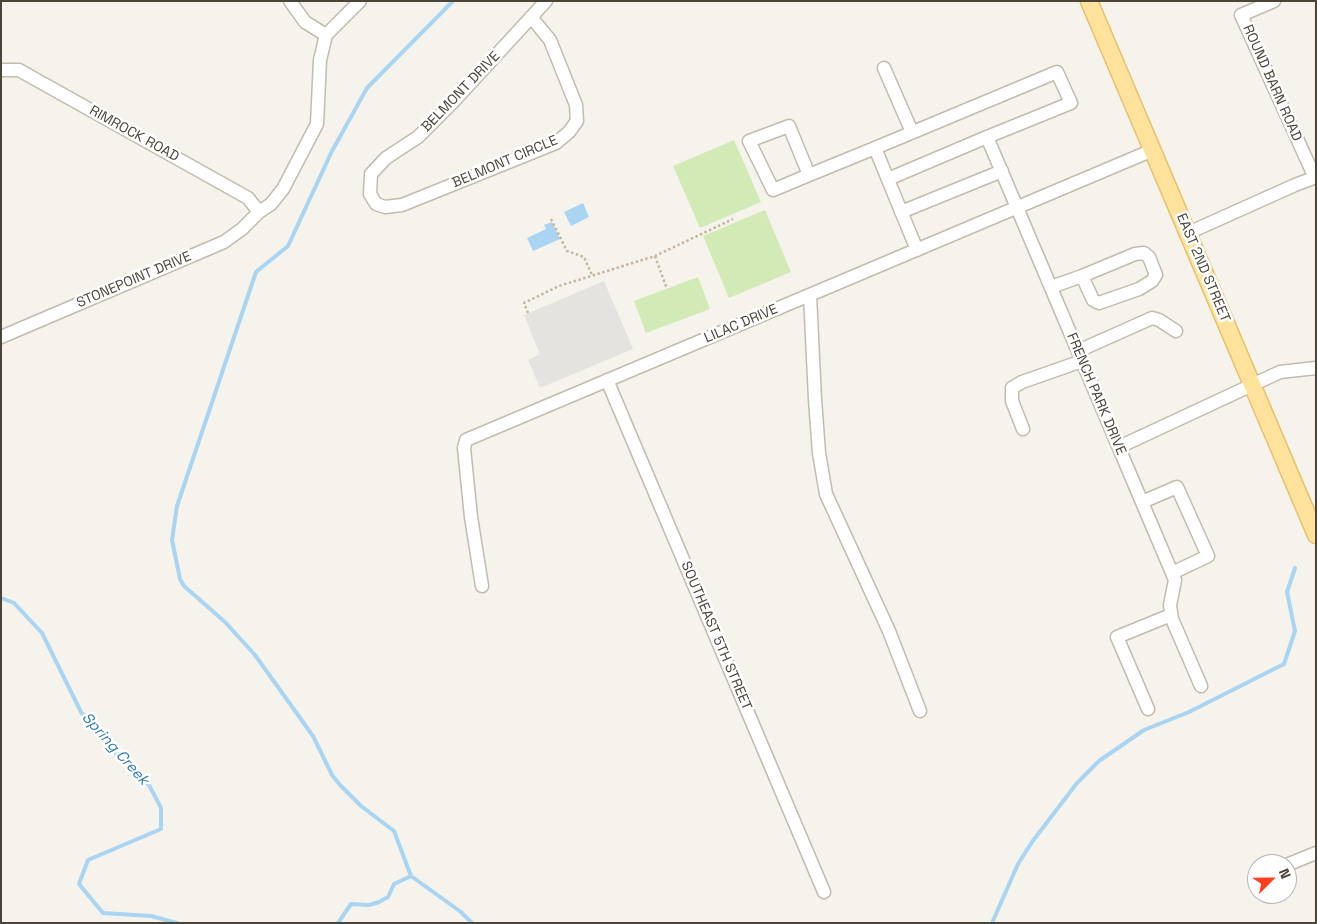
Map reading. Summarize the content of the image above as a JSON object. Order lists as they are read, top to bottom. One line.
{"streets":{"main road":["EAST 2ND STREET"],"street":["ROUND BARN ROAD","BELMONT DRIVE","RIMROCK ROAD","BELMONT CIRCLE","STONEPOINT DRIVE","LILAC DRIVE","FRENCH PARK DRIVE","SOUTHEAST 5TH STREET"]},"crossings":[["BELMONT DRIVE","BELMONT CIRCLE"],["RIMROCK ROAD","STONEPOINT DRIVE"],["EAST 2ND STREET","LILAC DRIVE"],["LILAC DRIVE","FRENCH PARK DRIVE"],["LILAC DRIVE","SOUTHEAST 5TH STREET"]],"water":["Spring Creek"],"north":"top right"}
